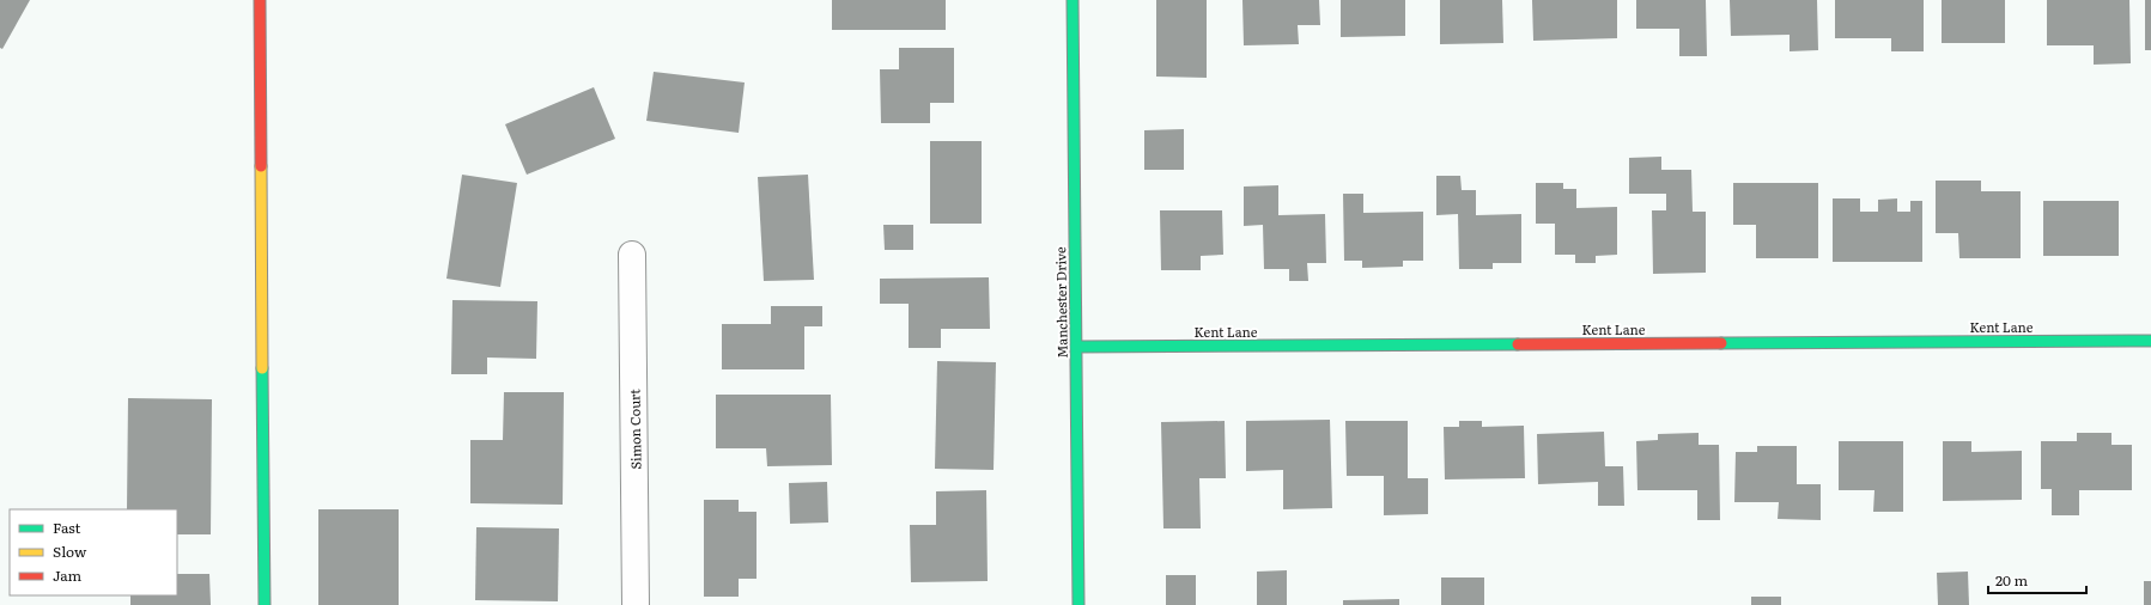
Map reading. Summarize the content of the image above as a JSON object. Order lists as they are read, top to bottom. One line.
{"streets":{"street":["Manchester Drive","Kent Lane","Simon Court"]},"crossings":[["Manchester Drive","Kent Lane"]],"legend":["Fast","Slow","Jam"],"scale_bar":"20 m"}
